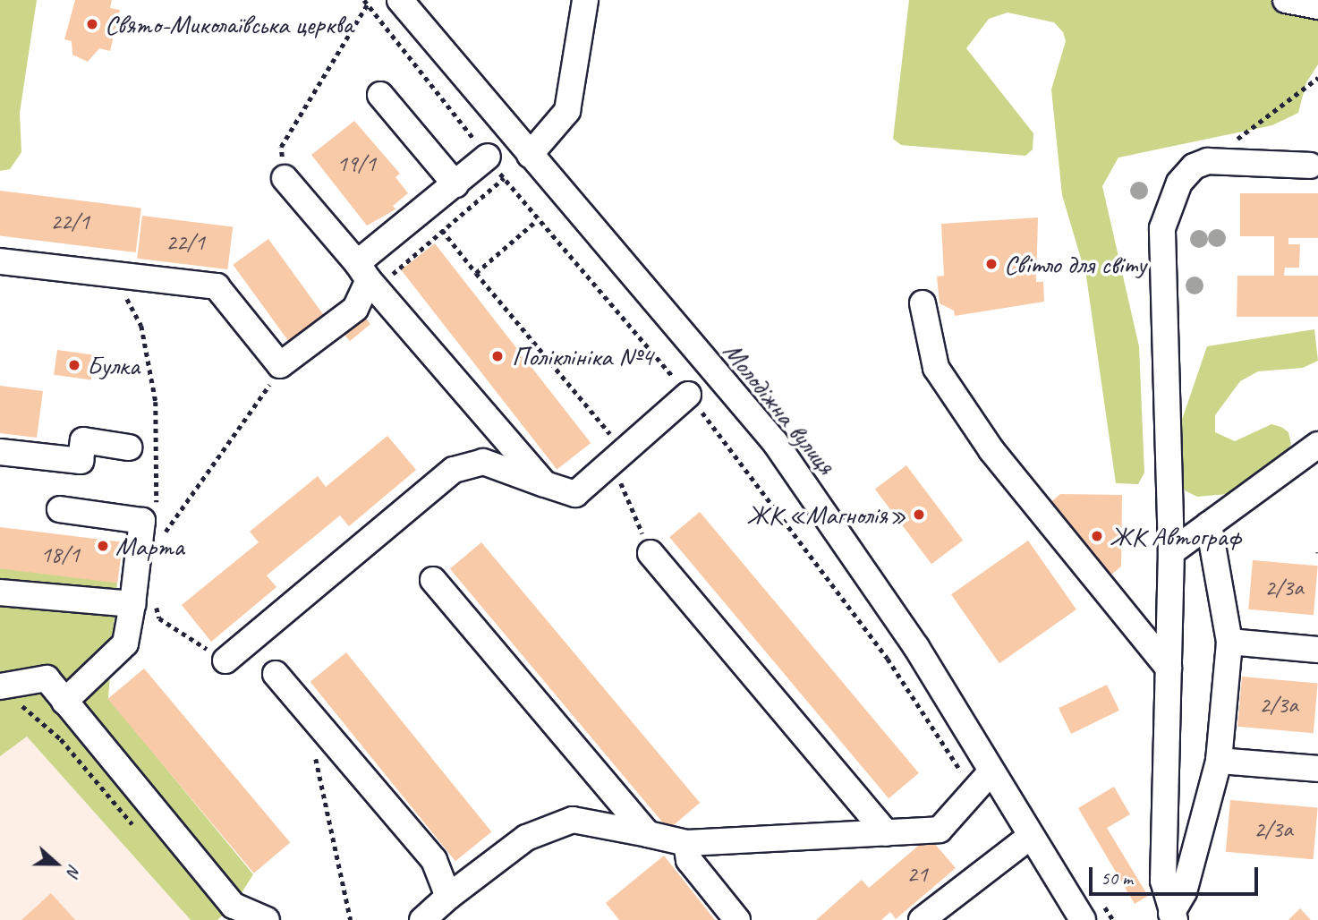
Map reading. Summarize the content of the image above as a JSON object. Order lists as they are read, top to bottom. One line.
{"streets":{"street":["Молодіжна вулиця"]},"places":["Свято-Миколаївська церква","Світло для світу","Поліклініка №4","Булка","ЖК «Магнолія»","ЖК Автограф","Марта"],"house_numbers":["19/1","22/1","22/1","18/1","2/3а","2/3а","2/3а","21"],"scale_bar":"50 m","north":"right"}
